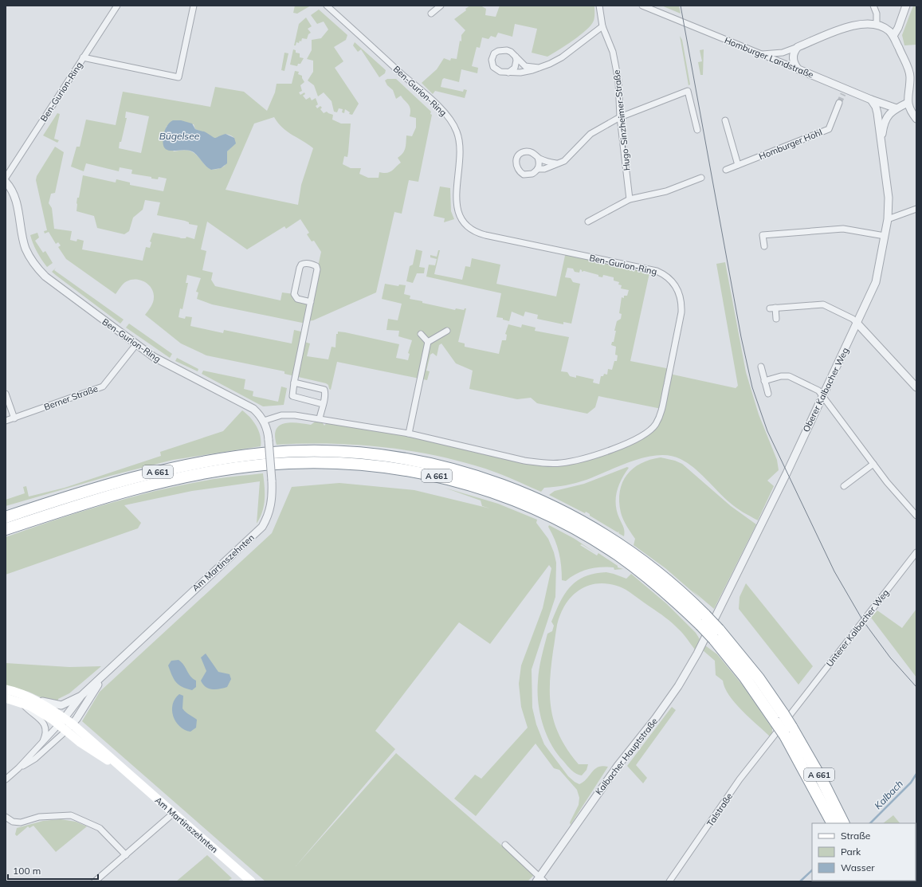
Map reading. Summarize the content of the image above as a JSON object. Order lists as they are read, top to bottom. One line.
{"streets":{"highway":["A 661"],"main road":["Am Martinszehnten"],"street":["Homburger Landstraße","Ben-Gurion-Ring","Hugo-Sinzheimer-Straße","Homburger Hohl","Oberer Kalbacher Weg","Berner Straße","Unterer Kalbacher Weg","Kalbacher Hauptstraße","Talstraße"]},"crossings":[["Homburger Landstraße","Oberer Kalbacher Weg"],["Ben-Gurion-Ring","Berner Straße"],["Ben-Gurion-Ring","Am Martinszehnten"],["Oberer Kalbacher Weg","A 661"],["Oberer Kalbacher Weg","Kalbacher Hauptstraße"],["A 661","Kalbacher Hauptstraße"],["Unterer Kalbacher Weg","Talstraße"]],"water":["Bügelsee","Kalbach"],"legend":["Straße","Park","Wasser"],"scale_bar":"100 m"}
